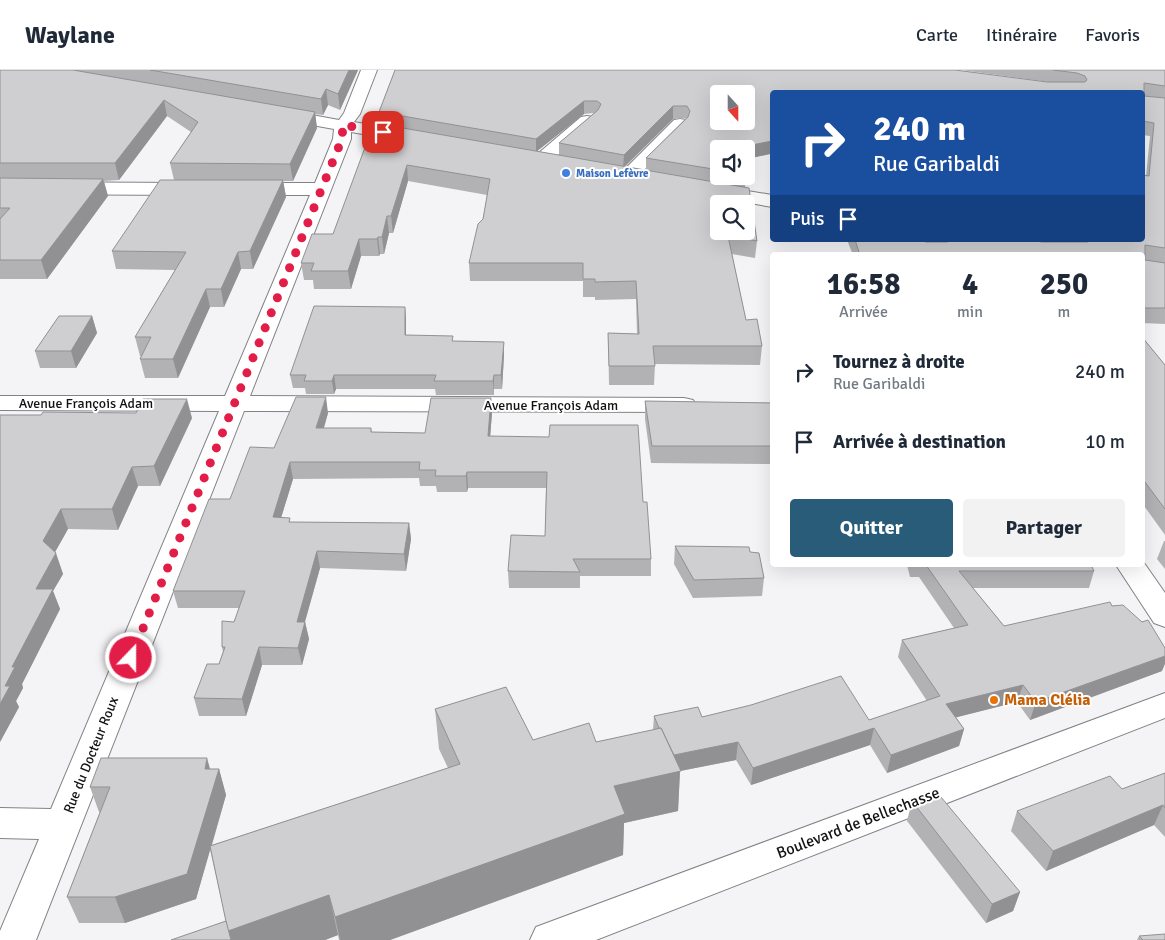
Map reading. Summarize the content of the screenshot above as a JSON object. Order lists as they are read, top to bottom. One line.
{"streets":{"street":["Avenue François Adam","Rue du Docteur Roux","Boulevard de Bellechasse"]},"crossings":[["Avenue François Adam","Rue du Docteur Roux"]],"places":["Maison Lefèvre","Mama Clélia"],"north":"bottom","page":{"header":"Waylane","nav":["Carte","Itinéraire","Favoris"],"turn":["240 m","Rue Garibaldi"],"then":"Puis","eta":["16:58","Arrivée","4","min","250","m"],"list":[{"name":"Tournez à droite","note":"Rue Garibaldi","value":"240 m"},{"name":"Arrivée à destination","value":"10 m"}],"buttons":["Quitter","Partager"]}}
